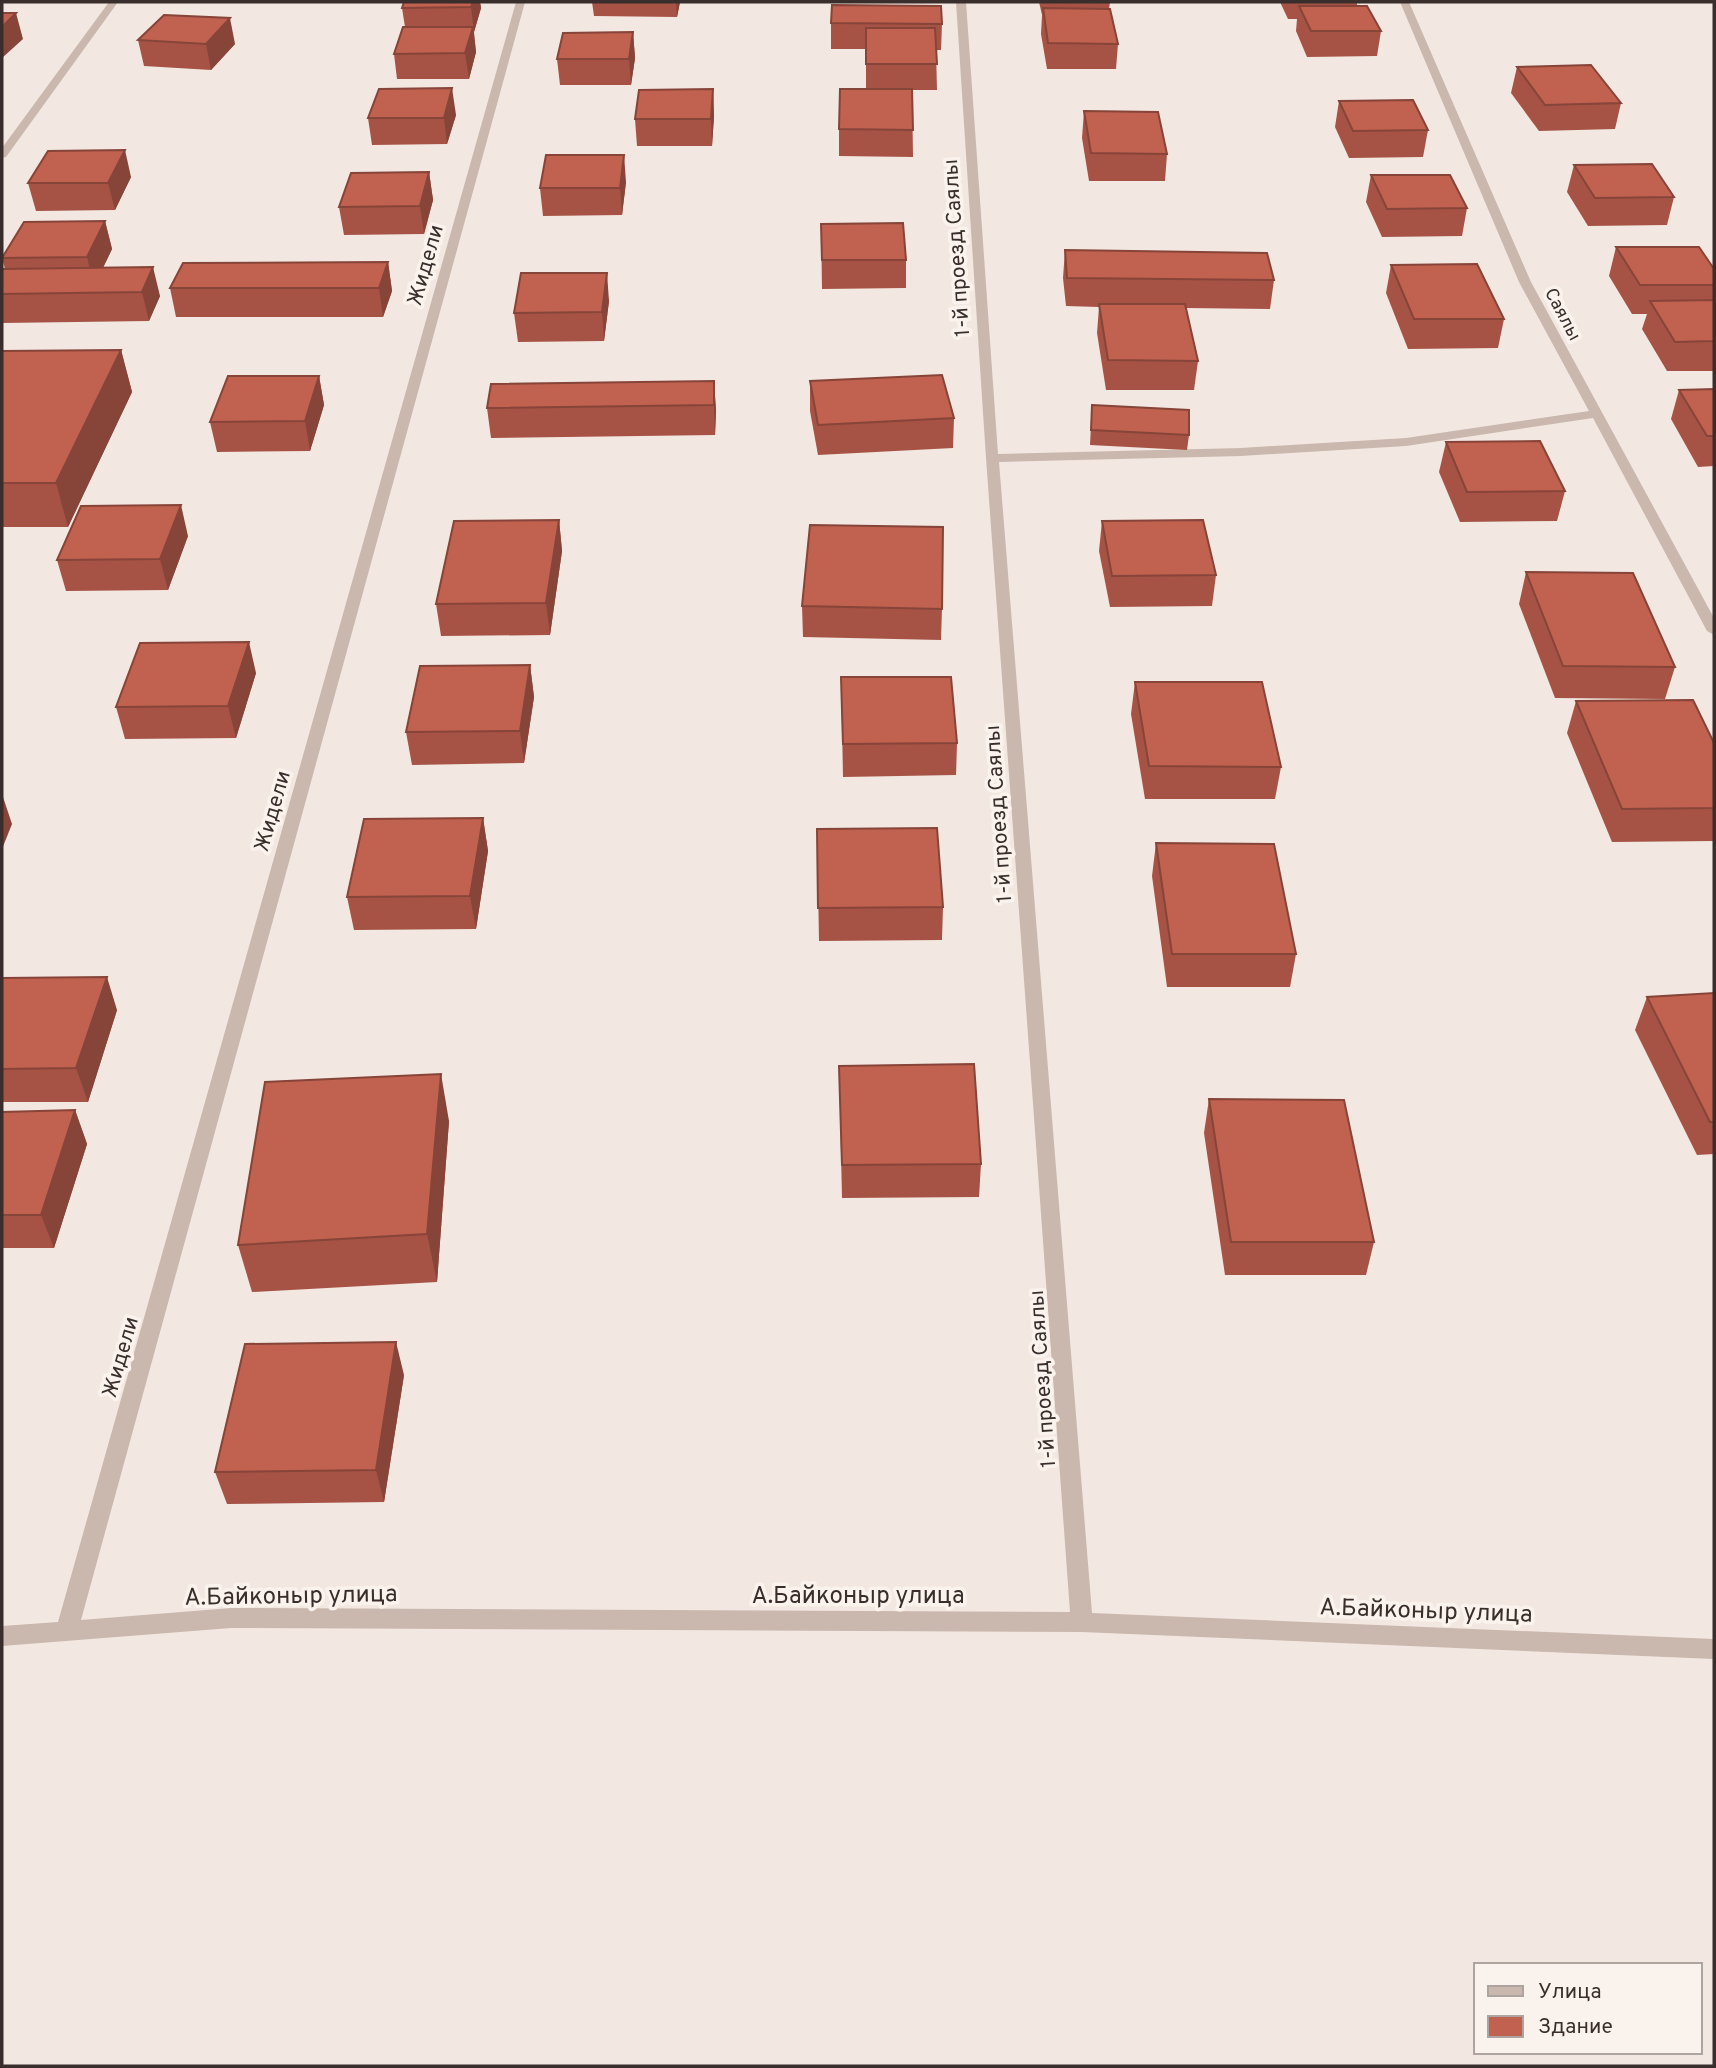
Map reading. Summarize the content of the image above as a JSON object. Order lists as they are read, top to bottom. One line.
{"streets":{"street":["1-й проезд Саялы","Жидели","Саялы","А.Байконыр улица"]},"crossings":[["1-й проезд Саялы","А.Байконыр улица"],["Жидели","А.Байконыр улица"]],"legend":["Улица","Здание"]}
